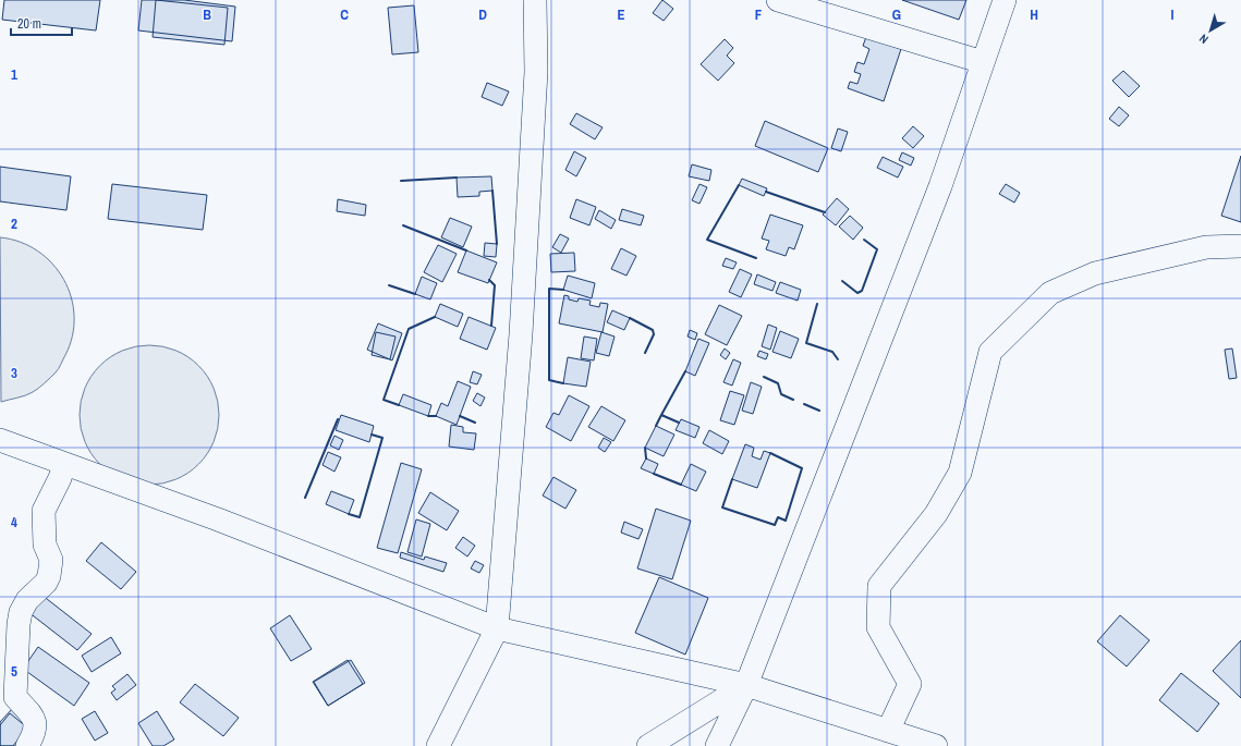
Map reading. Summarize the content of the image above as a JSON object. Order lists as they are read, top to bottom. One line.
{"scale_bar":"20 m","north":"bottom left","grid":{"columns":["B","C","D","E","F","G","H","I"],"rows":["1","2","3","4","5"]}}
